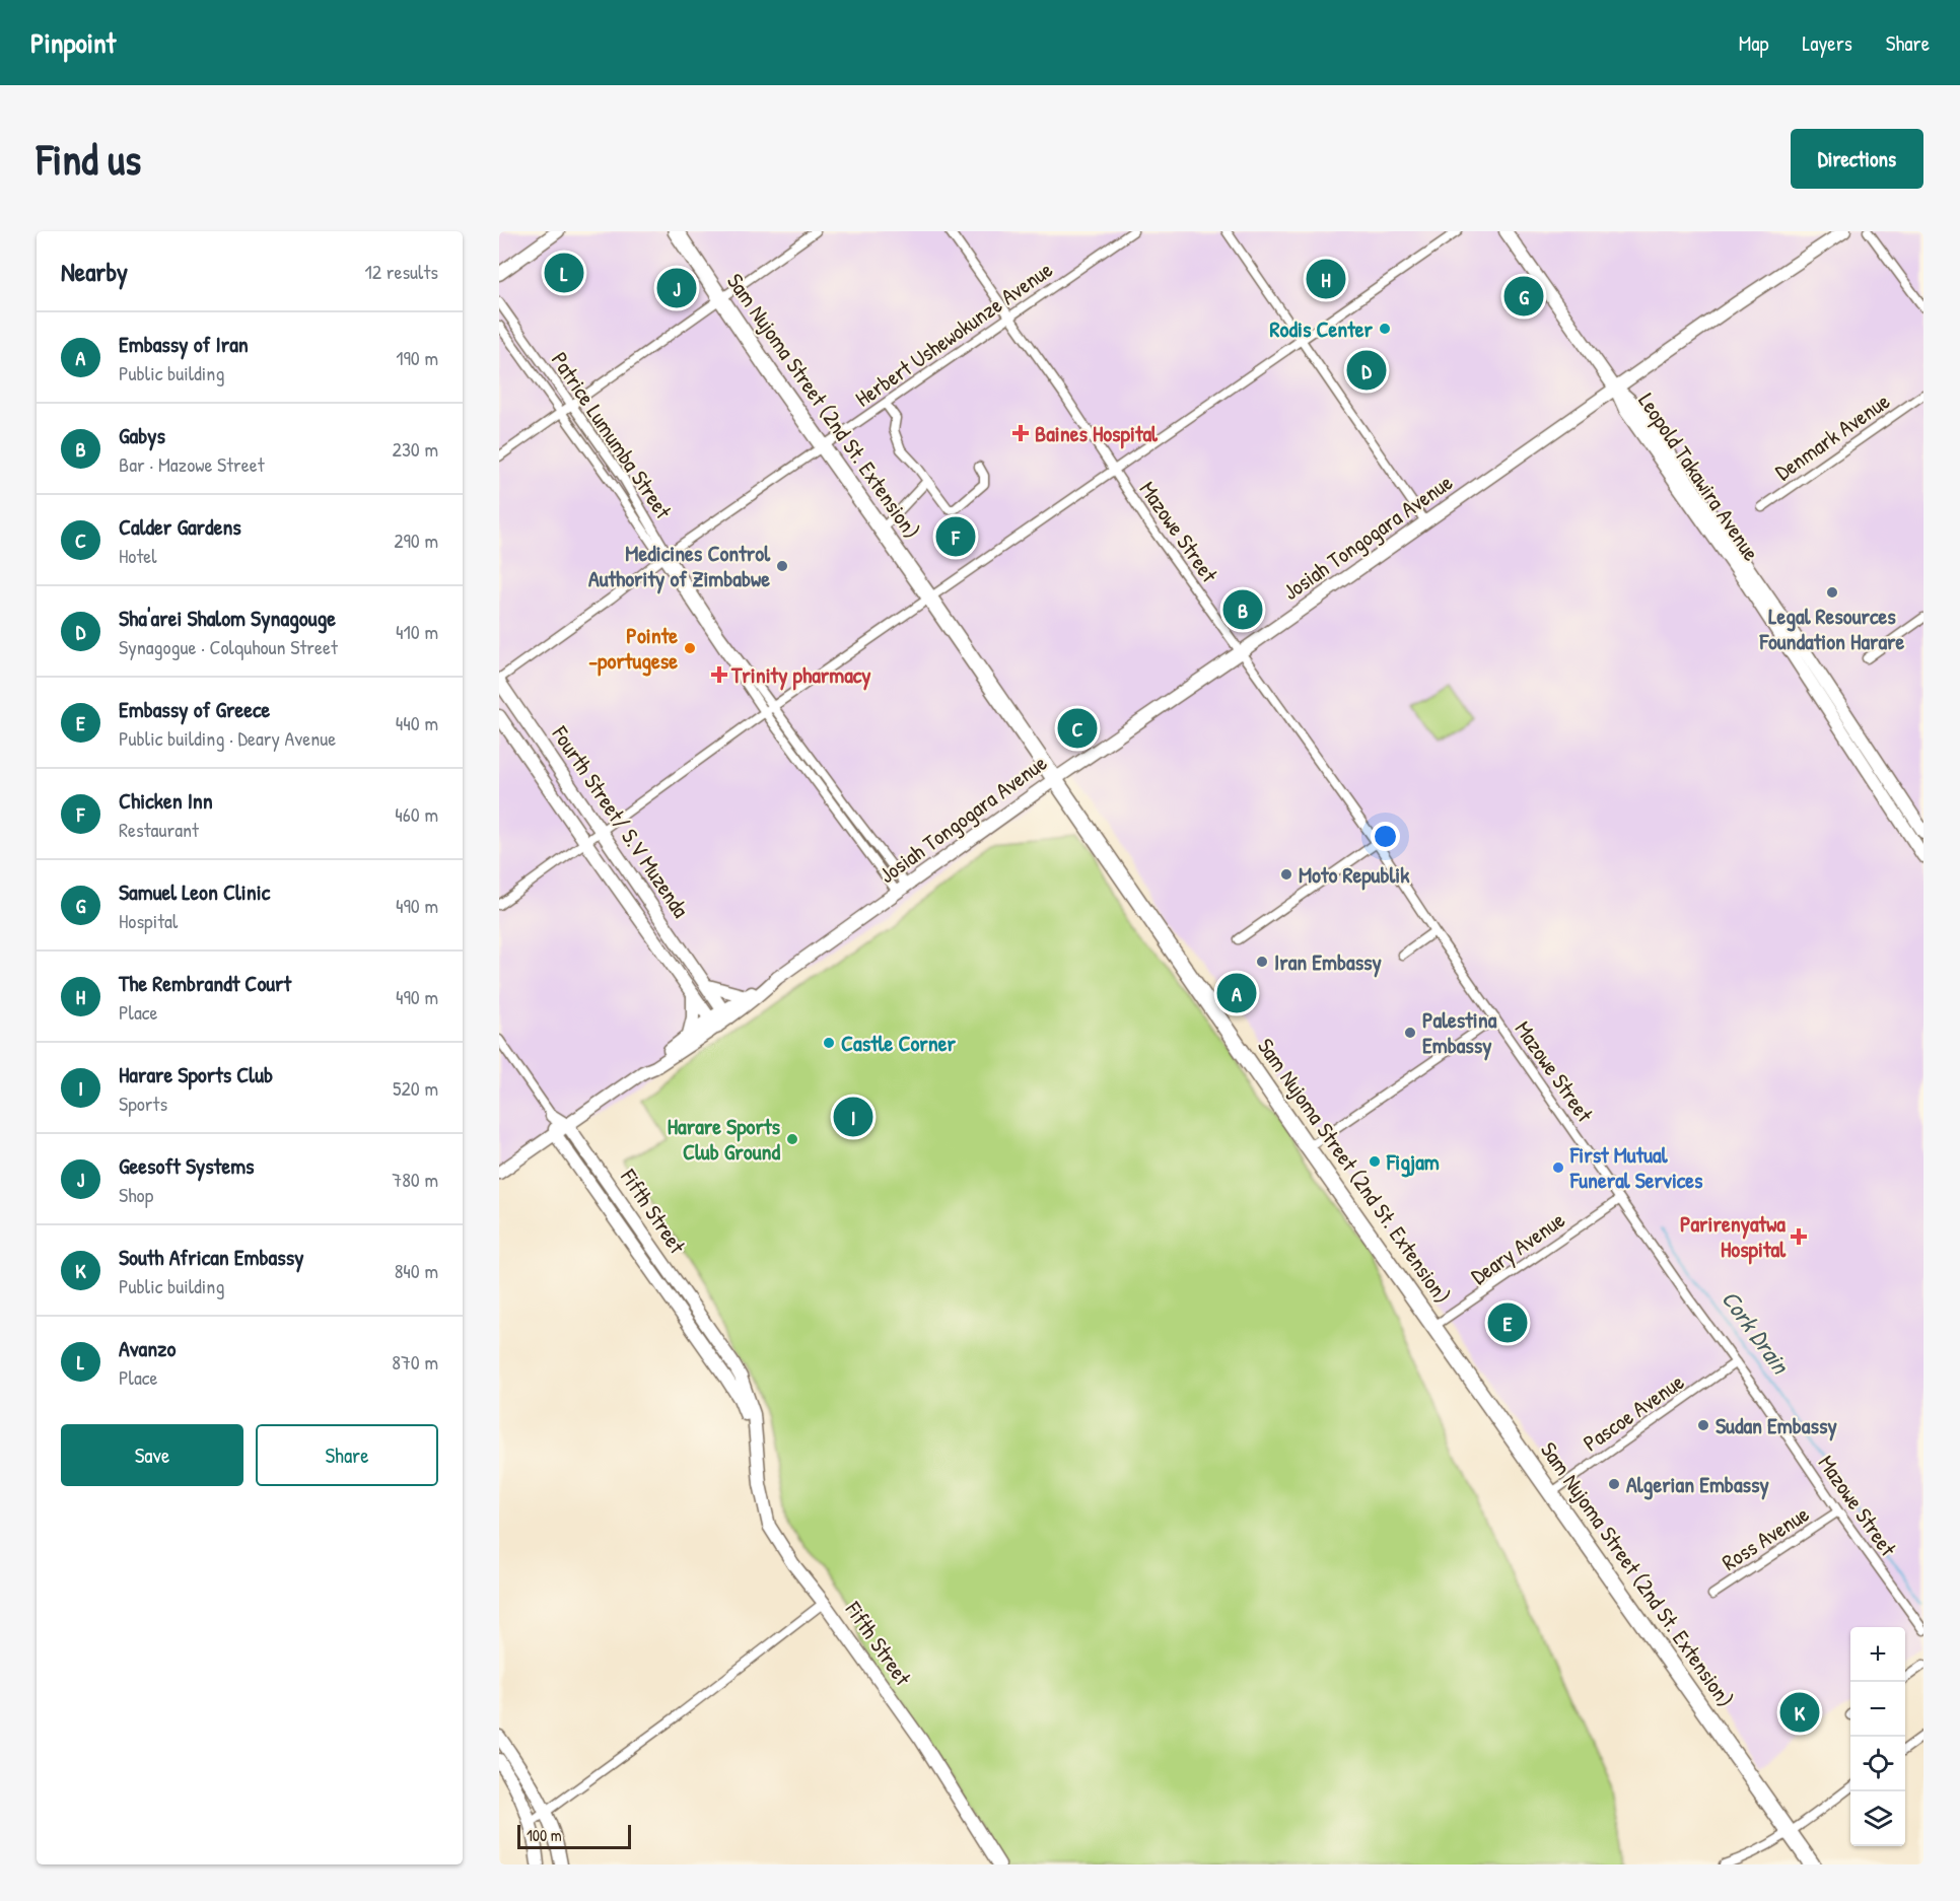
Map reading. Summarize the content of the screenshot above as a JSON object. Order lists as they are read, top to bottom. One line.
{"streets":{"highway":["Sam Nujoma Street (2nd St. Extension)"],"main road":["Leopold Takawira Avenue","Josiah Tongogara Avenue","Fourth Street/ S.V Muzenda","Fifth Street"],"street":["Herbert Ushewokunze Avenue","Patrice Lumumba Street","Denmark Avenue","Mazowe Street","Deary Avenue","Pascoe Avenue","Ross Avenue"]},"crossings":[["Herbert Ushewokunze Avenue","Sam Nujoma Street (2nd St. Extension)"],["Herbert Ushewokunze Avenue","Patrice Lumumba Street"],["Herbert Ushewokunze Avenue","Mazowe Street"],["Herbert Ushewokunze Avenue","Fourth Street/ S.V Muzenda"],["Sam Nujoma Street (2nd St. Extension)","Josiah Tongogara Avenue"],["Sam Nujoma Street (2nd St. Extension)","Deary Avenue"],["Sam Nujoma Street (2nd St. Extension)","Pascoe Avenue"],["Patrice Lumumba Street","Josiah Tongogara Avenue"],["Leopold Takawira Avenue","Josiah Tongogara Avenue"],["Mazowe Street","Josiah Tongogara Avenue"],["Mazowe Street","Deary Avenue"],["Mazowe Street","Pascoe Avenue"],["Mazowe Street","Ross Avenue"],["Josiah Tongogara Avenue","Fourth Street/ S.V Muzenda"]],"water":["Cork Drain"],"places":{"other":["Rodis Center","Medicines Control Authority of Zimbabwe","Legal Resources Foundation Harare","Pointe -portugese","Moto Republik","Iran Embassy","Palestina Embassy","Castle Corner","Harare Sports Club Ground","Figjam","First Mutual Funeral Services","Sudan Embassy","Algerian Embassy"],"health":["Baines Hospital","Trinity pharmacy","Parirenyatwa Hospital"]},"scale_bar":"100 m","page":{"header":"Pinpoint","nav":["Map","Layers","Share"],"buttons":["Directions",["Save","Share"]],"title":"Find us","heading":["Nearby","12 results"],"pins":["L","H","J","G","D","F","B","C","A","I","E","K"],"list":[{"mark":"A","name":"Embassy of Iran","note":"Public building","value":"190 m"},{"mark":"B","name":"Gabys","note":"Bar · Mazowe Street","value":"230 m"},{"mark":"C","name":"Calder Gardens","note":"Hotel","value":"290 m"},{"mark":"D","name":"Sha'arei Shalom Synagouge","note":"Synagogue · Colquhoun Street","value":"410 m"},{"mark":"E","name":"Embassy of Greece","note":"Public building · Deary Avenue","value":"440 m"},{"mark":"F","name":"Chicken Inn","note":"Restaurant","value":"460 m"},{"mark":"G","name":"Samuel Leon Clinic","note":"Hospital","value":"490 m"},{"mark":"H","name":"The Rembrandt Court","note":"Place","value":"490 m"},{"mark":"I","name":"Harare Sports Club","note":"Sports","value":"520 m"},{"mark":"J","name":"Geesoft Systems","note":"Shop","value":"780 m"},{"mark":"K","name":"South African Embassy","note":"Public building","value":"840 m"},{"mark":"L","name":"Avanzo","note":"Place","value":"870 m"}],"map_buttons":["+","−"],"scale":"100 m"}}
